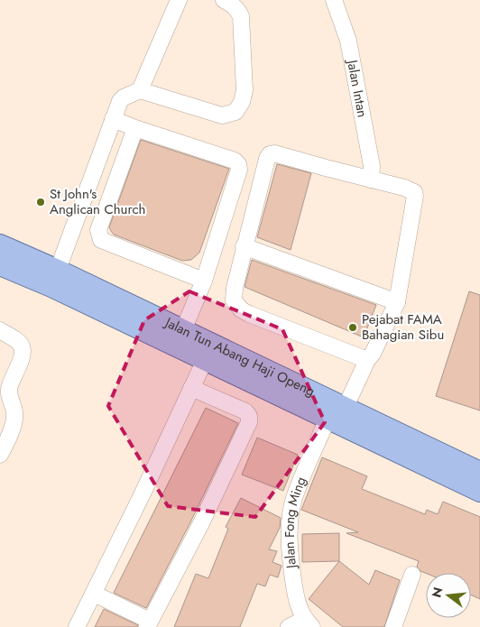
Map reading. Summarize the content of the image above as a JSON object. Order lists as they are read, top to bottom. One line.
{"streets":{"main road":["Jalan Tun Abang Haji Openg"],"street":["Jalan Intan","Jalan Fong Ming"]},"crossings":[["Jalan Tun Abang Haji Openg","Jalan Fong Ming"]],"places":["St John's Anglican Church","Pejabat FAMA Bahagian Sibu"],"north":"left"}
